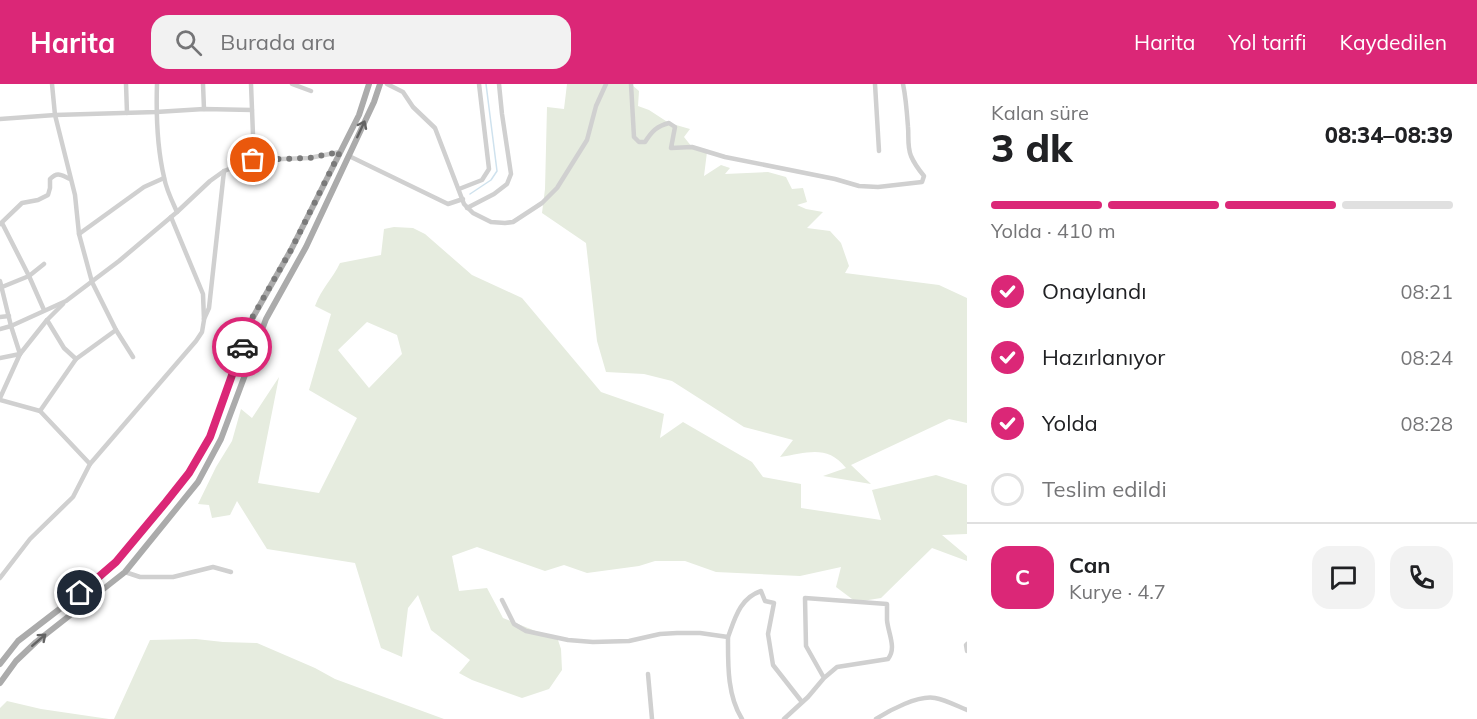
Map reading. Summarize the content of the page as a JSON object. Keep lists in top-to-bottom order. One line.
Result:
{"page":{"header":"Harita","search":"Burada ara","nav":["Harita","Yol tarifi","Kaydedilen"],"heading":["3 dk","Kalan süre","08:34–08:39"],"panel":["Can","Kurye · 4.7"],"bar":"Yolda · 410 m","list":[["Onaylandı","08:21"],["Hazırlanıyor","08:24"],["Yolda","08:28"],"Teslim edildi"],"round":"C"}}
